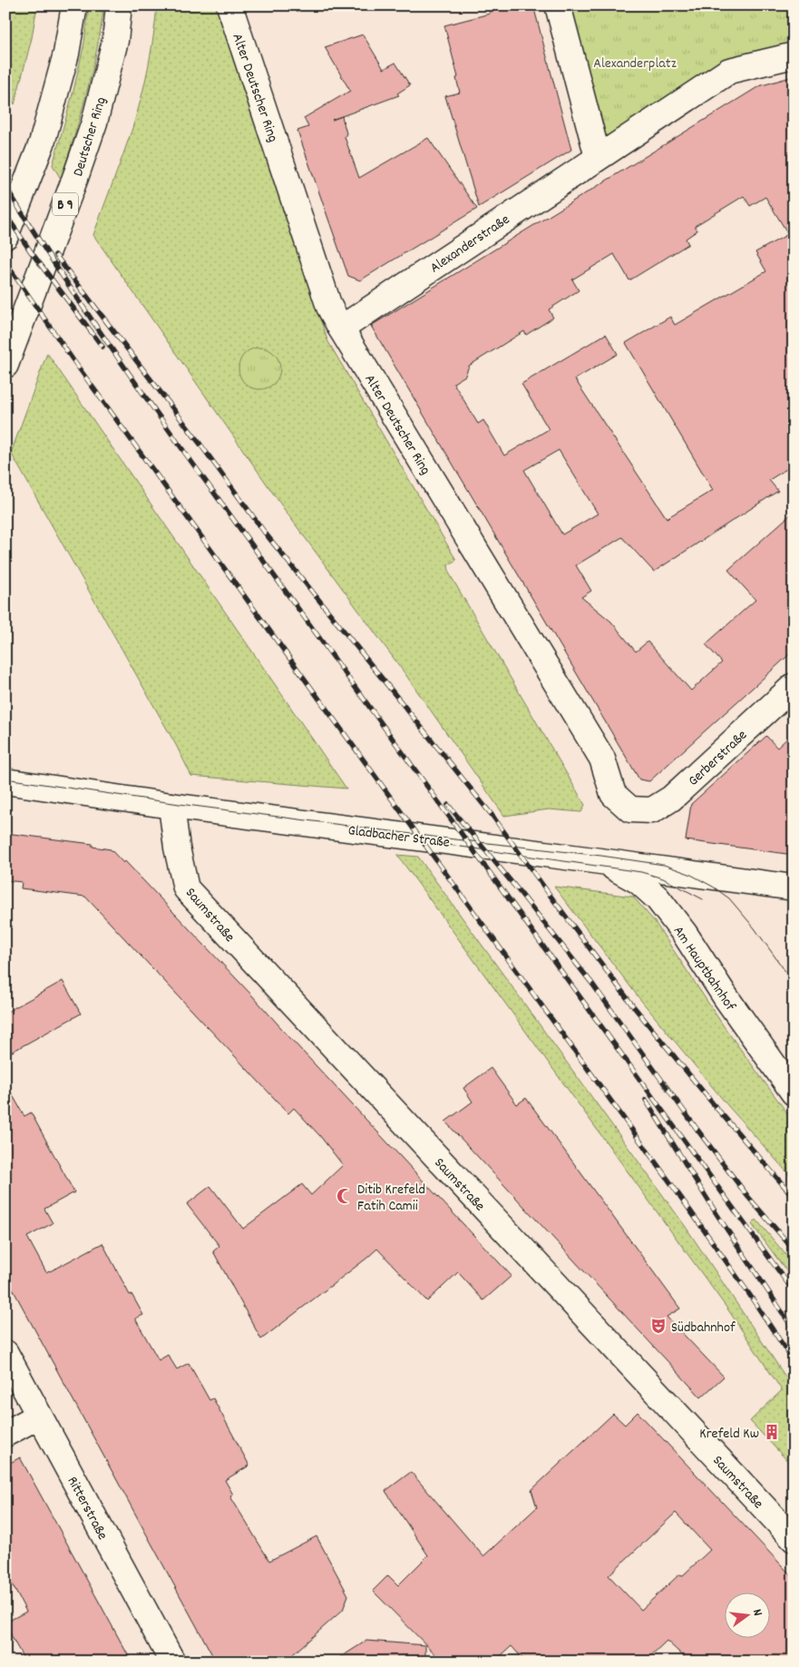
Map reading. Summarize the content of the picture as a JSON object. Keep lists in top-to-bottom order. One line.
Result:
{"streets":{"street":["Alter Deutscher Ring","Deutscher Ring","B 9","Alexanderstraße","Gerberstraße","Gladbacher Straße","Saumstraße","Am Hauptbahnhof","Ritterstraße"]},"crossings":[["Alter Deutscher Ring","Alexanderstraße"],["Alter Deutscher Ring","Gerberstraße"],["Gladbacher Straße","Saumstraße"],["Gladbacher Straße","Am Hauptbahnhof"]],"parks":["Alexanderplatz"],"places":{"mosque":["Ditib Krefeld Fatih Camii"],"theatre":["Südbahnhof"],"building":["Krefeld Kw"]},"north":"right"}
